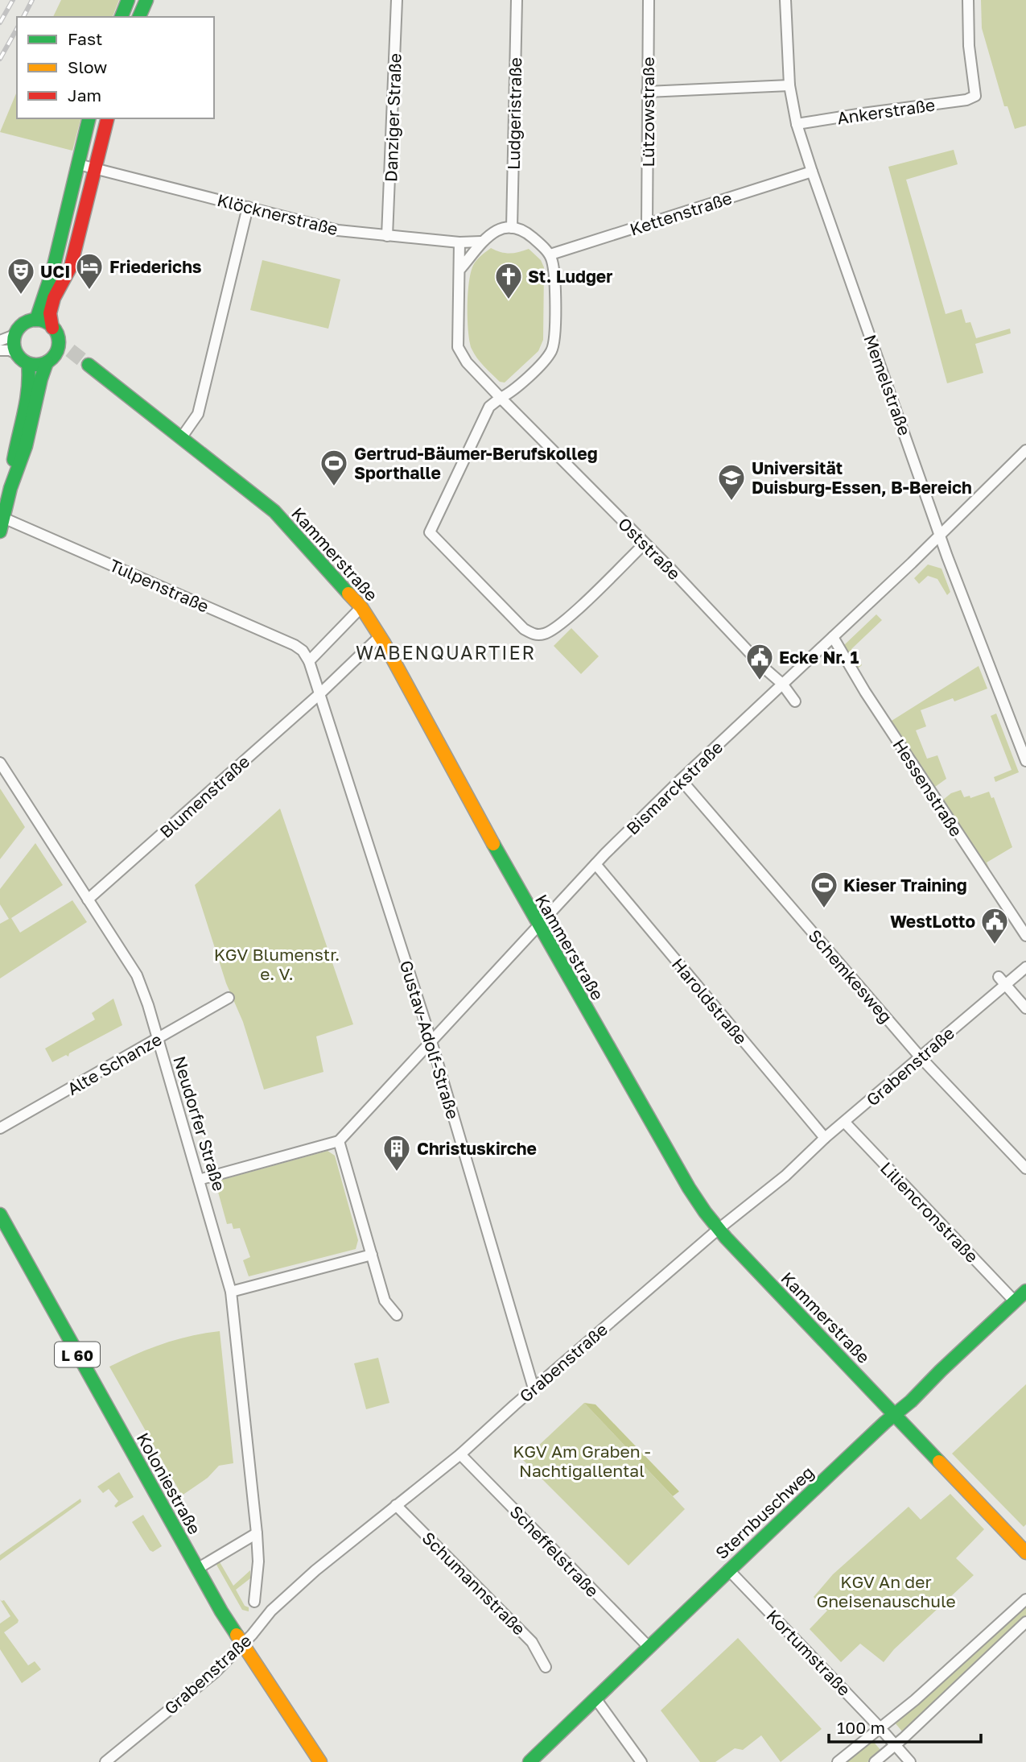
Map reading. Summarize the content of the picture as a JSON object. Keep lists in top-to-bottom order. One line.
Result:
{"streets":{"street":["Ankerstraße","Lützowstraße","Ludgeristraße","Danziger Straße","Kettenstraße","Klöcknerstraße","Memelstraße","Oststraße","Kammerstraße","Tulpenstraße","Bismarckstraße","Hessenstraße","Blumenstraße","Schemkesweg","Haroldstraße","Gustav-Adolf-Straße","Alte Schanze","Grabenstraße","Neudorfer Straße","Liliencronstraße","L 60","Koloniestraße","Sternbuschweg","Scheffelstraße","Schumannstraße","Kortumstraße"]},"crossings":[["Ankerstraße","Memelstraße"],["Lützowstraße","Kettenstraße"],["Ludgeristraße","Kettenstraße"],["Ludgeristraße","Klöcknerstraße"],["Ludgeristraße","Oststraße"],["Danziger Straße","Klöcknerstraße"],["Kettenstraße","Klöcknerstraße"],["Kettenstraße","Memelstraße"],["Kettenstraße","Oststraße"],["Klöcknerstraße","Oststraße"],["Memelstraße","Bismarckstraße"],["Oststraße","Bismarckstraße"],["Kammerstraße","Bismarckstraße"],["Kammerstraße","Blumenstraße"],["Kammerstraße","Grabenstraße"],["Kammerstraße","Sternbuschweg"],["Bismarckstraße","Hessenstraße"],["Bismarckstraße","Schemkesweg"],["Bismarckstraße","Haroldstraße"],["Bismarckstraße","Gustav-Adolf-Straße"],["Blumenstraße","Gustav-Adolf-Straße"],["Blumenstraße","Neudorfer Straße"],["Schemkesweg","Grabenstraße"],["Haroldstraße","Grabenstraße"],["Gustav-Adolf-Straße","Grabenstraße"],["Alte Schanze","Neudorfer Straße"],["Grabenstraße","Liliencronstraße"],["Grabenstraße","Koloniestraße"],["Grabenstraße","Scheffelstraße"],["Grabenstraße","Schumannstraße"],["Liliencronstraße","Sternbuschweg"],["Sternbuschweg","Scheffelstraße"],["Sternbuschweg","Kortumstraße"]],"districts":["WABENQUARTIER"],"parks":["KGV Blumenstr. e. V.","KGV Am Graben - Nachtigallental","KGV An der Gneisenauschule"],"places":{"hotel":["Friederichs"],"theatre":["UCI"],"church":["St. Ludger"],"sports":["Gertrud-Bäumer-Berufskolleg Sporthalle","Kieser Training"],"school or university":["Universität Duisburg-Essen, B-Bereich"],"public building":["Ecke Nr. 1","WestLotto"],"building":["Christuskirche"]},"legend":["Fast","Slow","Jam"],"scale_bar":"100 m"}
